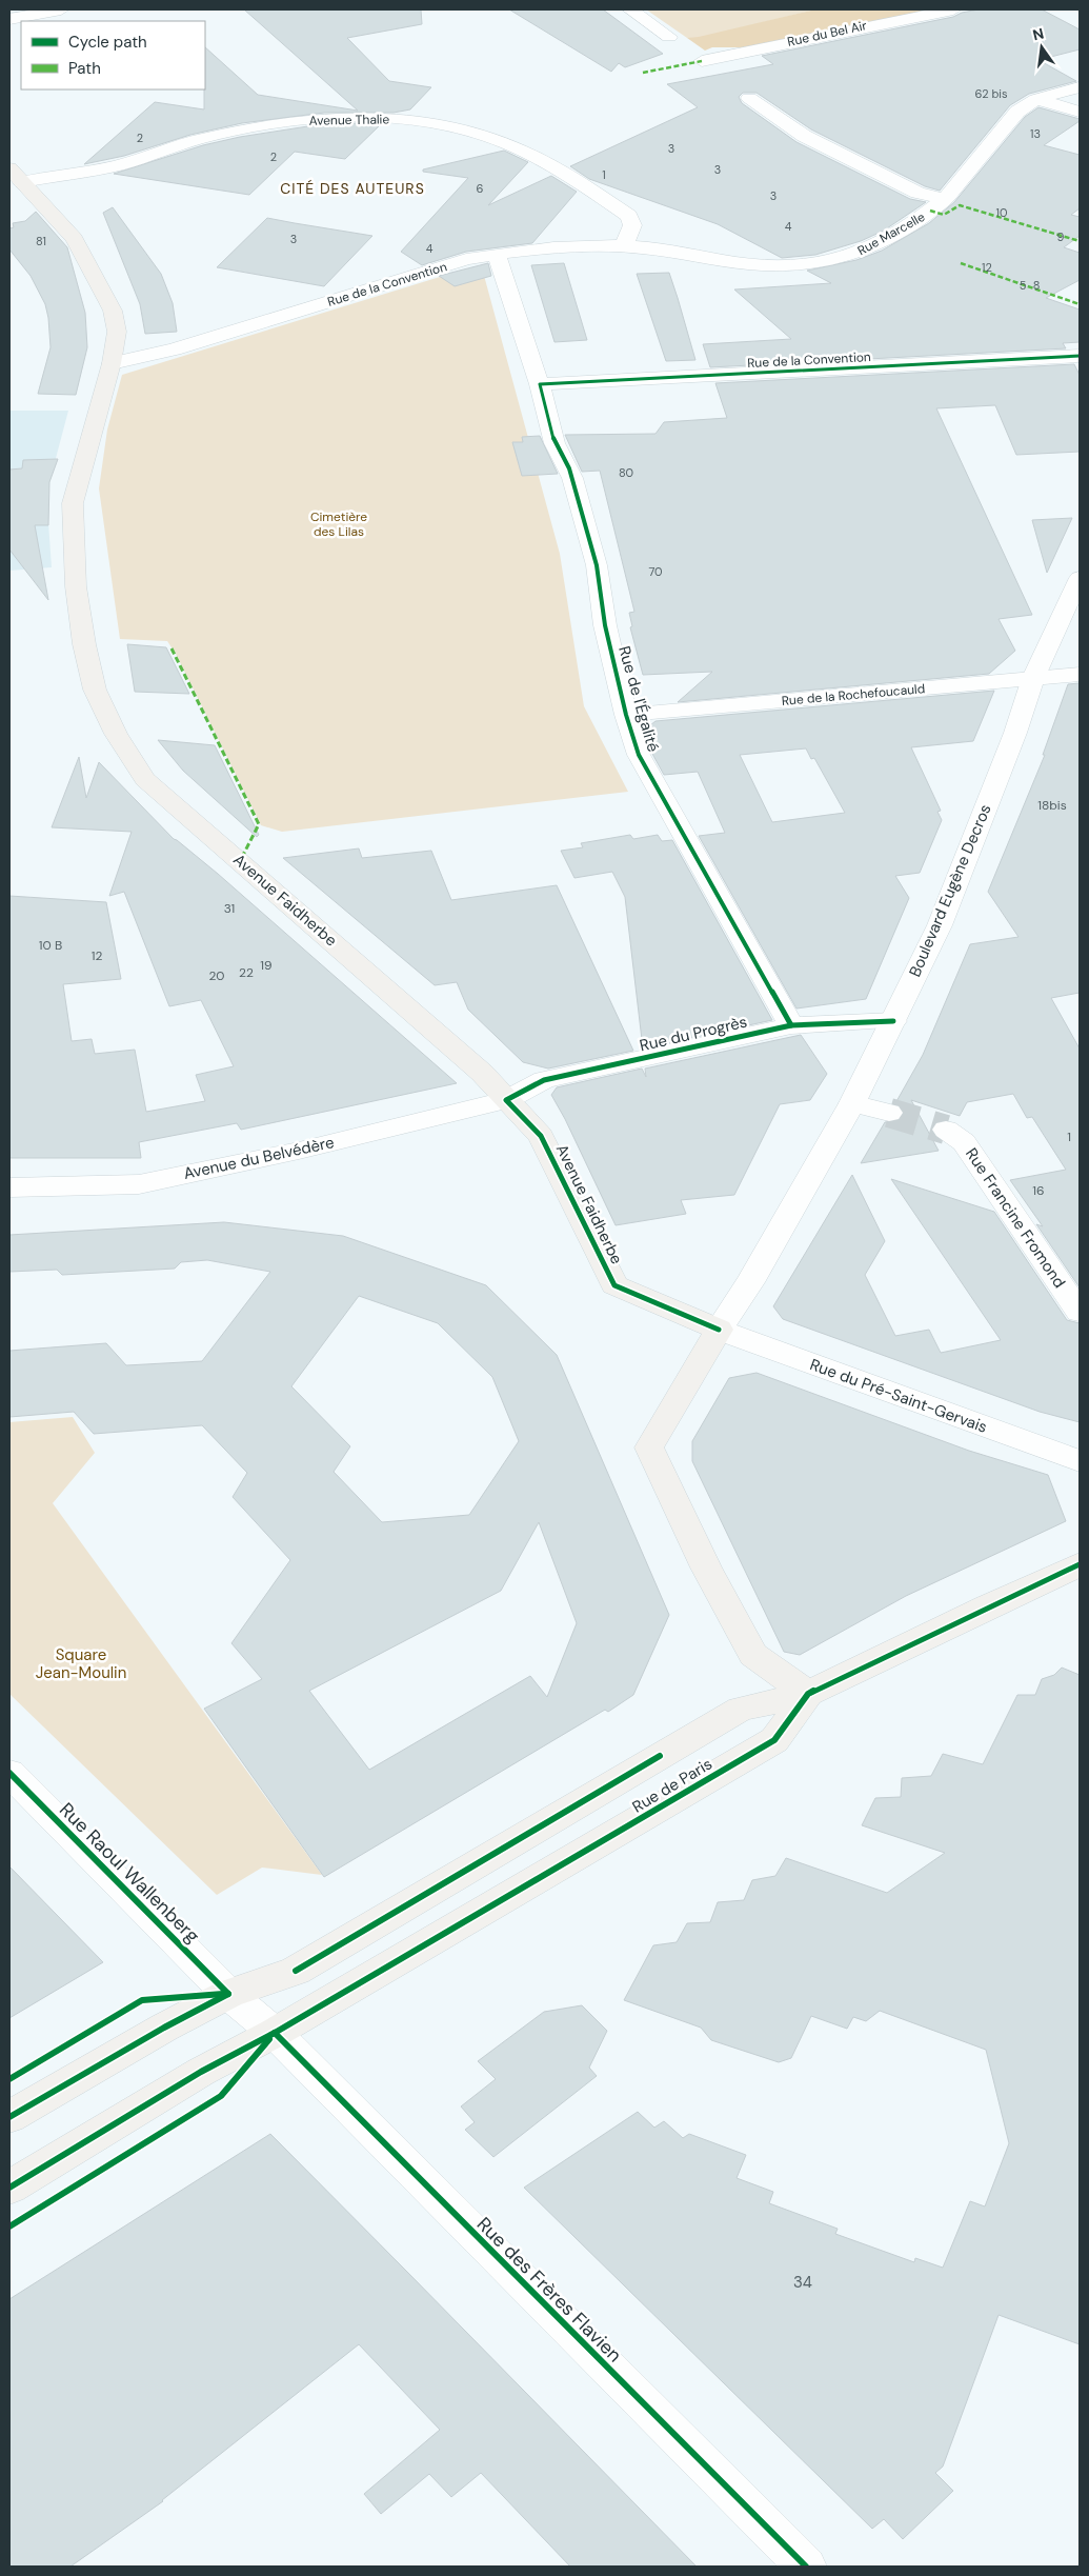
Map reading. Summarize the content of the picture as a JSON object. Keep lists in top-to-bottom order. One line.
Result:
{"streets":{"main road":["Avenue Faidherbe","Rue de Paris"],"street":["Rue du Bel Air","Avenue Thalie","Rue Marcelle","Rue de la Convention","Rue de la Rochefoucauld","Rue de l'Égalité","Boulevard Eugène Decros","Rue du Progrès","Avenue du Belvédère","Rue Francine Fromond","Rue du Pré-Saint-Gervais","Rue Raoul Wallenberg","Rue des Frères Flavien"]},"crossings":[["Avenue Thalie","Rue Marcelle"],["Avenue Thalie","Avenue Faidherbe"],["Rue Marcelle","Rue de la Convention"],["Rue de la Convention","Rue de l'Égalité"],["Rue de la Convention","Avenue Faidherbe"],["Rue de la Rochefoucauld","Rue de l'Égalité"],["Rue de la Rochefoucauld","Boulevard Eugène Decros"],["Rue de l'Égalité","Rue du Progrès"],["Boulevard Eugène Decros","Avenue Faidherbe"],["Boulevard Eugène Decros","Rue du Progrès"],["Boulevard Eugène Decros","Rue du Pré-Saint-Gervais"],["Avenue Faidherbe","Rue du Progrès"],["Avenue Faidherbe","Avenue du Belvédère"],["Avenue Faidherbe","Rue du Pré-Saint-Gervais"],["Rue du Progrès","Avenue du Belvédère"],["Rue de Paris","Rue Raoul Wallenberg"],["Rue de Paris","Rue des Frères Flavien"],["Rue Raoul Wallenberg","Rue des Frères Flavien"]],"districts":["CITÉ DES AUTEURS"],"parks":["Cimetière des Lilas","Square Jean-Moulin"],"house_numbers":["62 bis","13","2","3","2","3","1","6","3","10","4","9","3","81","4","12","5","8","80","70","18bis","31","10 B","12","19","22","20","1","16","34"],"legend":["Cycle path","Path"],"north":"top"}
